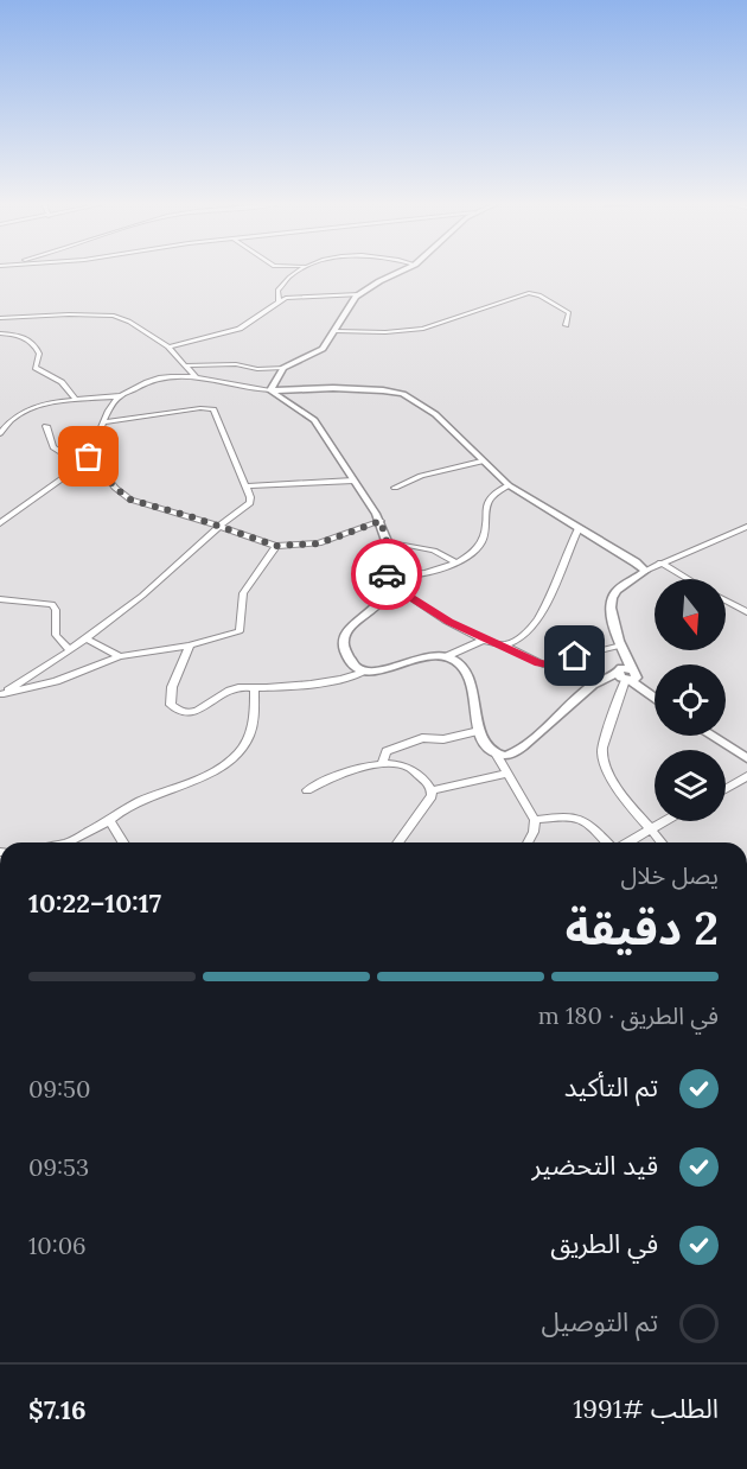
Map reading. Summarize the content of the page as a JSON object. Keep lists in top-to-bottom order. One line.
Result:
{"north":"bottom","page":{"heading":["2 دقيقة","يصل خلال","10:17–10:22"],"panel":["الطلب #1991","$7.16"],"bar":"في الطريق · 180 m","list":[["تم التأكيد","09:50"],["قيد التحضير","09:53"],["في الطريق","10:06"],"تم التوصيل"]}}
